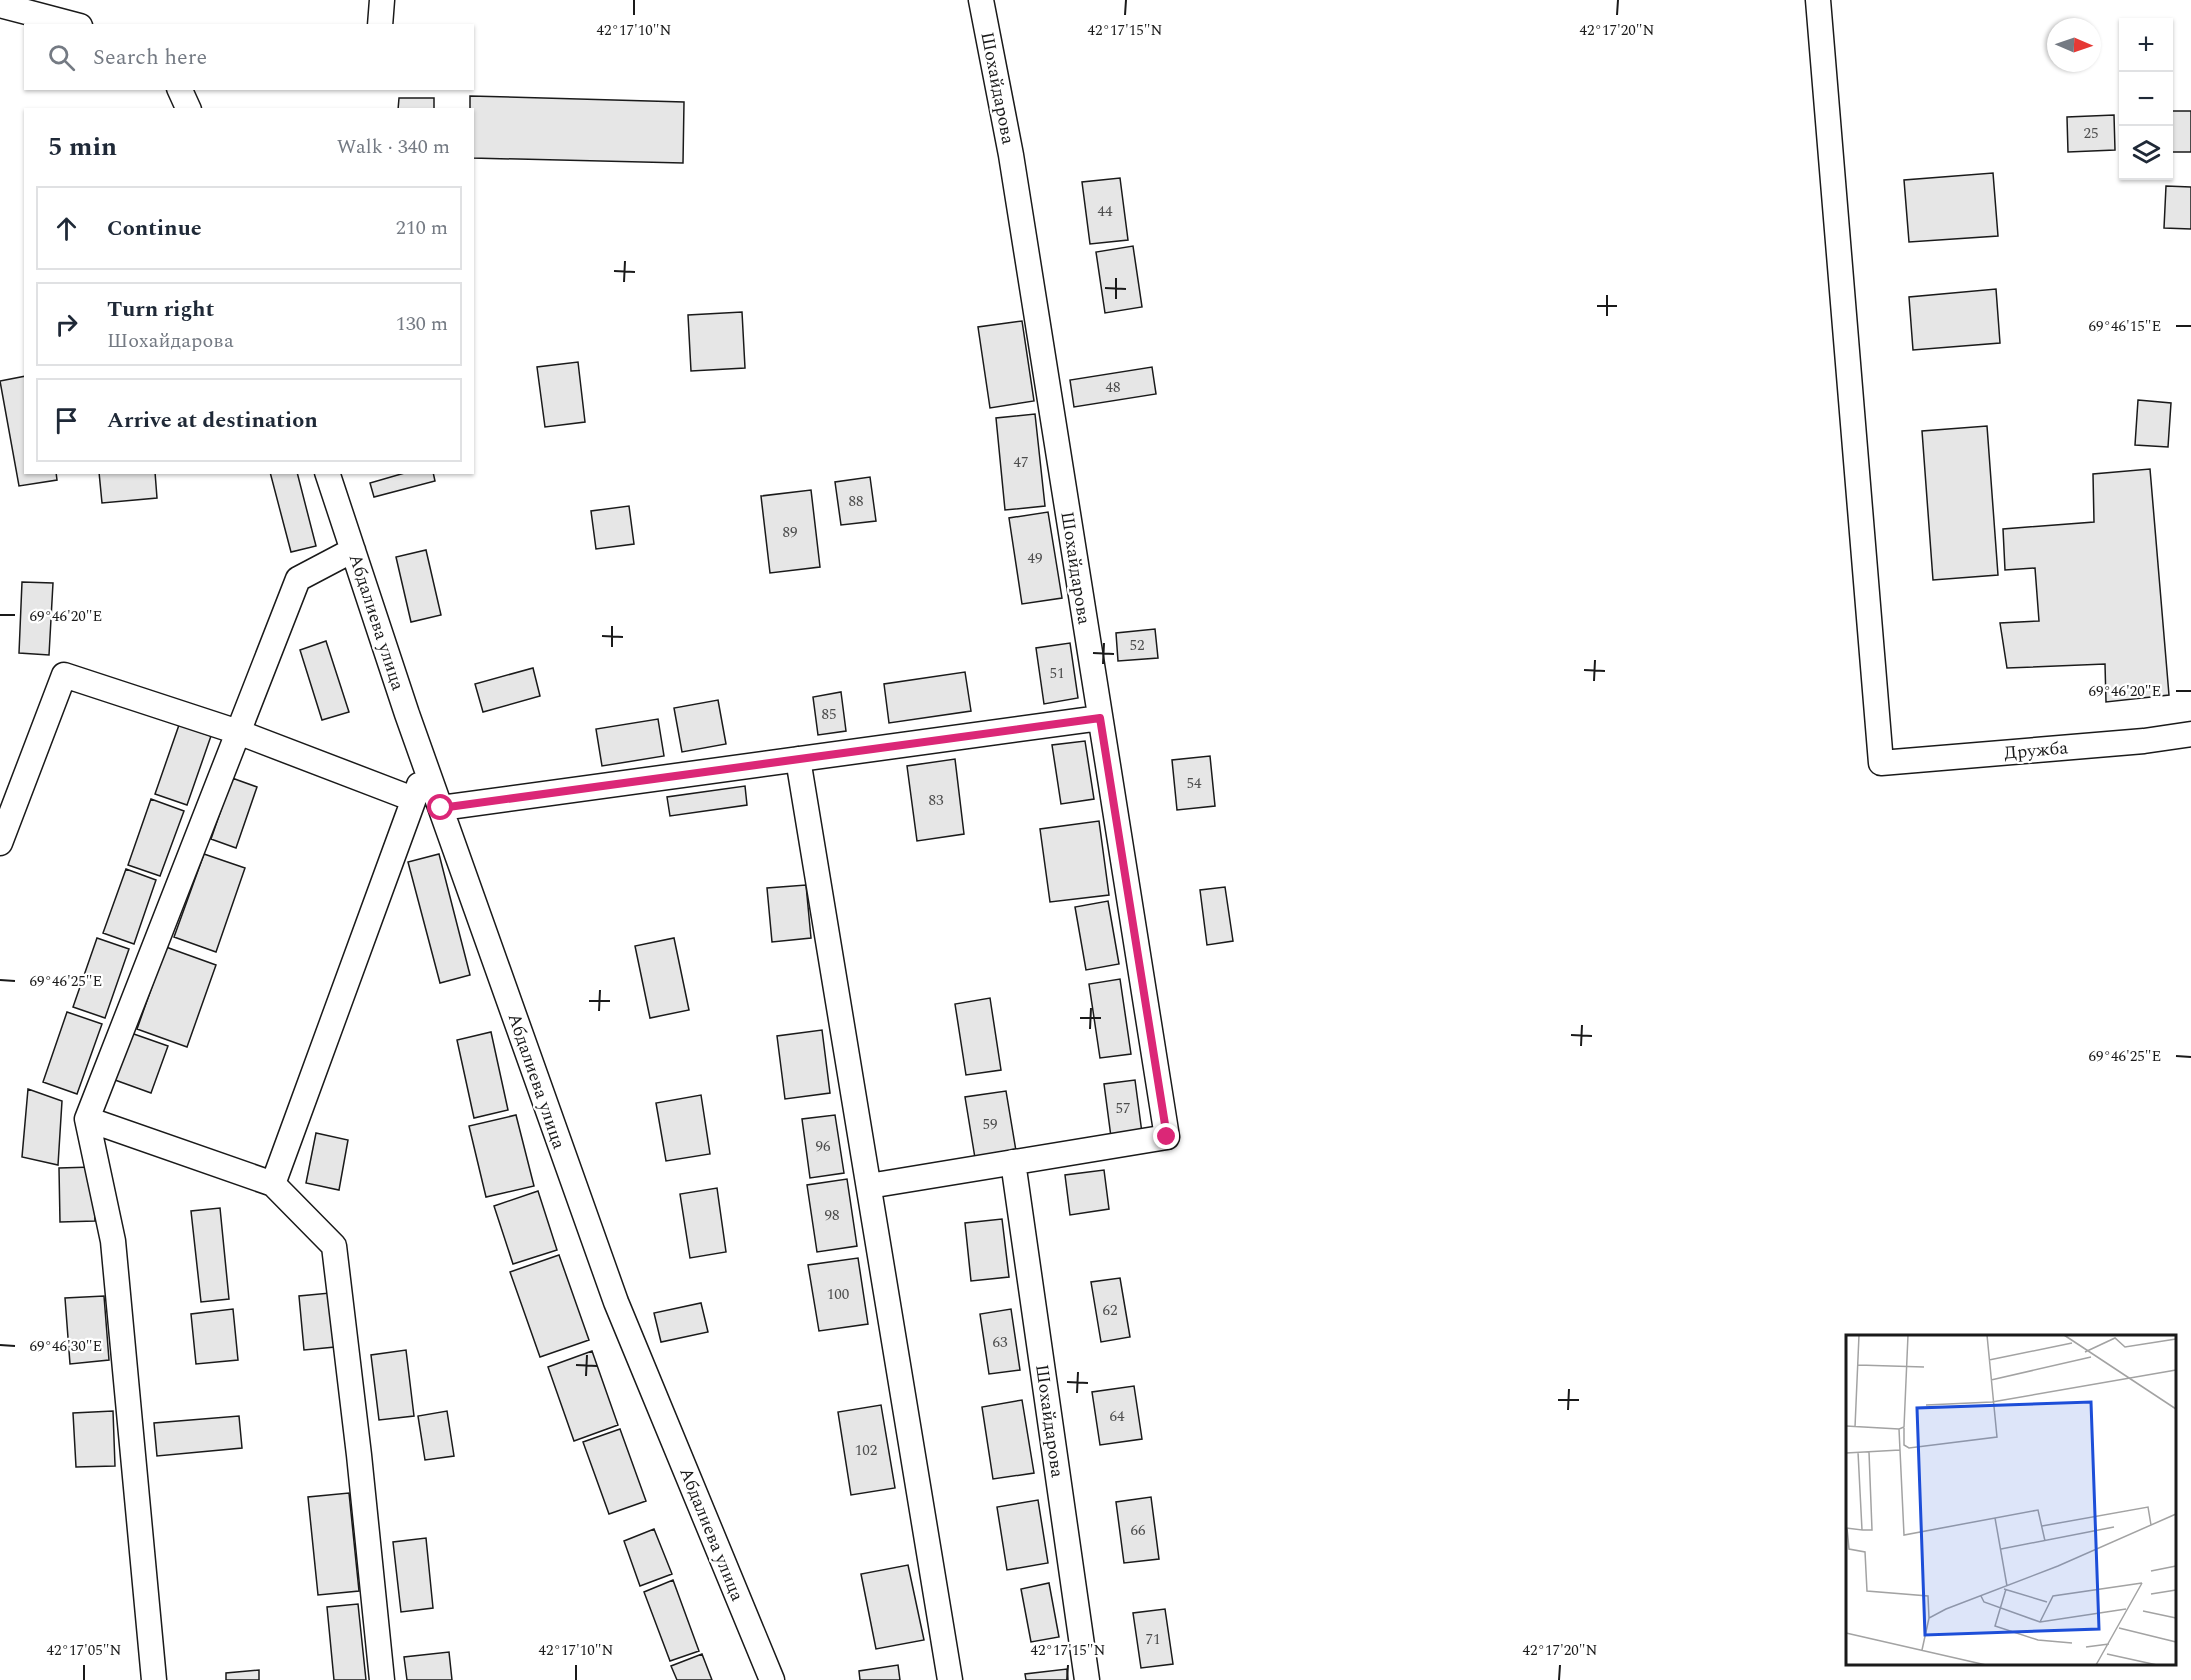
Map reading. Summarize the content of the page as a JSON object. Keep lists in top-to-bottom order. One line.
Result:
{"streets":{"street":["Шохайдарова","Абдалиева улица","Дружба"]},"house_numbers":["25","44","48","47","88","89","49","52","51","85","54","83","57","59","96","98","100","62","63","64","102","66","71"],"north":"right","page":{"map_buttons":["+","−"],"search":"Search here","heading":["5 min","Walk · 340 m"],"list":[["Continue","210 m"],["Turn right","Шохайдарова","130 m"],"Arrive at destination"]},"coordinates":["42°17'10\"N","42°17'15\"N","42°17'20\"N","69°46'15\"E","69°46'20\"E","69°46'25\"E","69°46'30\"E","42°17'05\"N"]}
